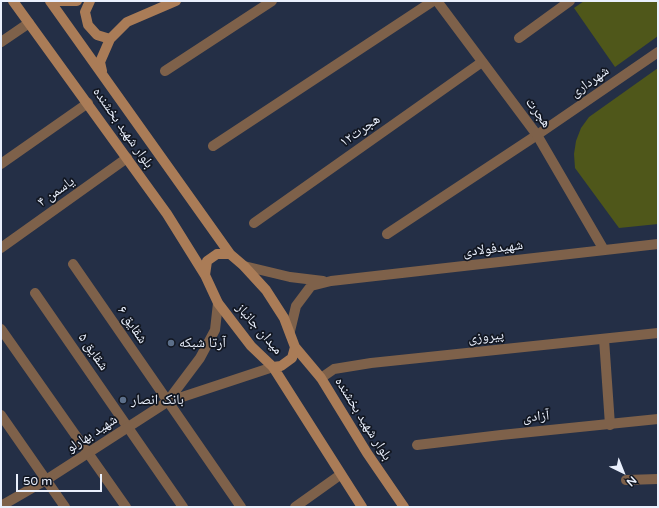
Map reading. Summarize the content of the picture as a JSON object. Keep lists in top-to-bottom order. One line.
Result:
{"streets":{"main road":["بلوار شهید بخشنده","میدان جانباز"],"street":["شهرداری","هجرت","هجرت۱۲","یاسمن ۴","شهیدفولادی","شقایق ۶","پیروزی","شقایق ۵","آزادی","شهید بهارلو"]},"crossings":[["شهرداری","هجرت"],["هجرت","هجرت۱۲"],["هجرت","شهیدفولادی"],["بلوار شهید بخشنده","یاسمن ۴"],["بلوار شهید بخشنده","میدان جانباز"],["بلوار شهید بخشنده","پیروزی"],["شقایق ۶","شهید بهارلو"],["شقایق ۵","شهید بهارلو"]],"places":["آرتا شبکه","بانک انصار"],"scale_bar":"50 m","north":"bottom right"}
